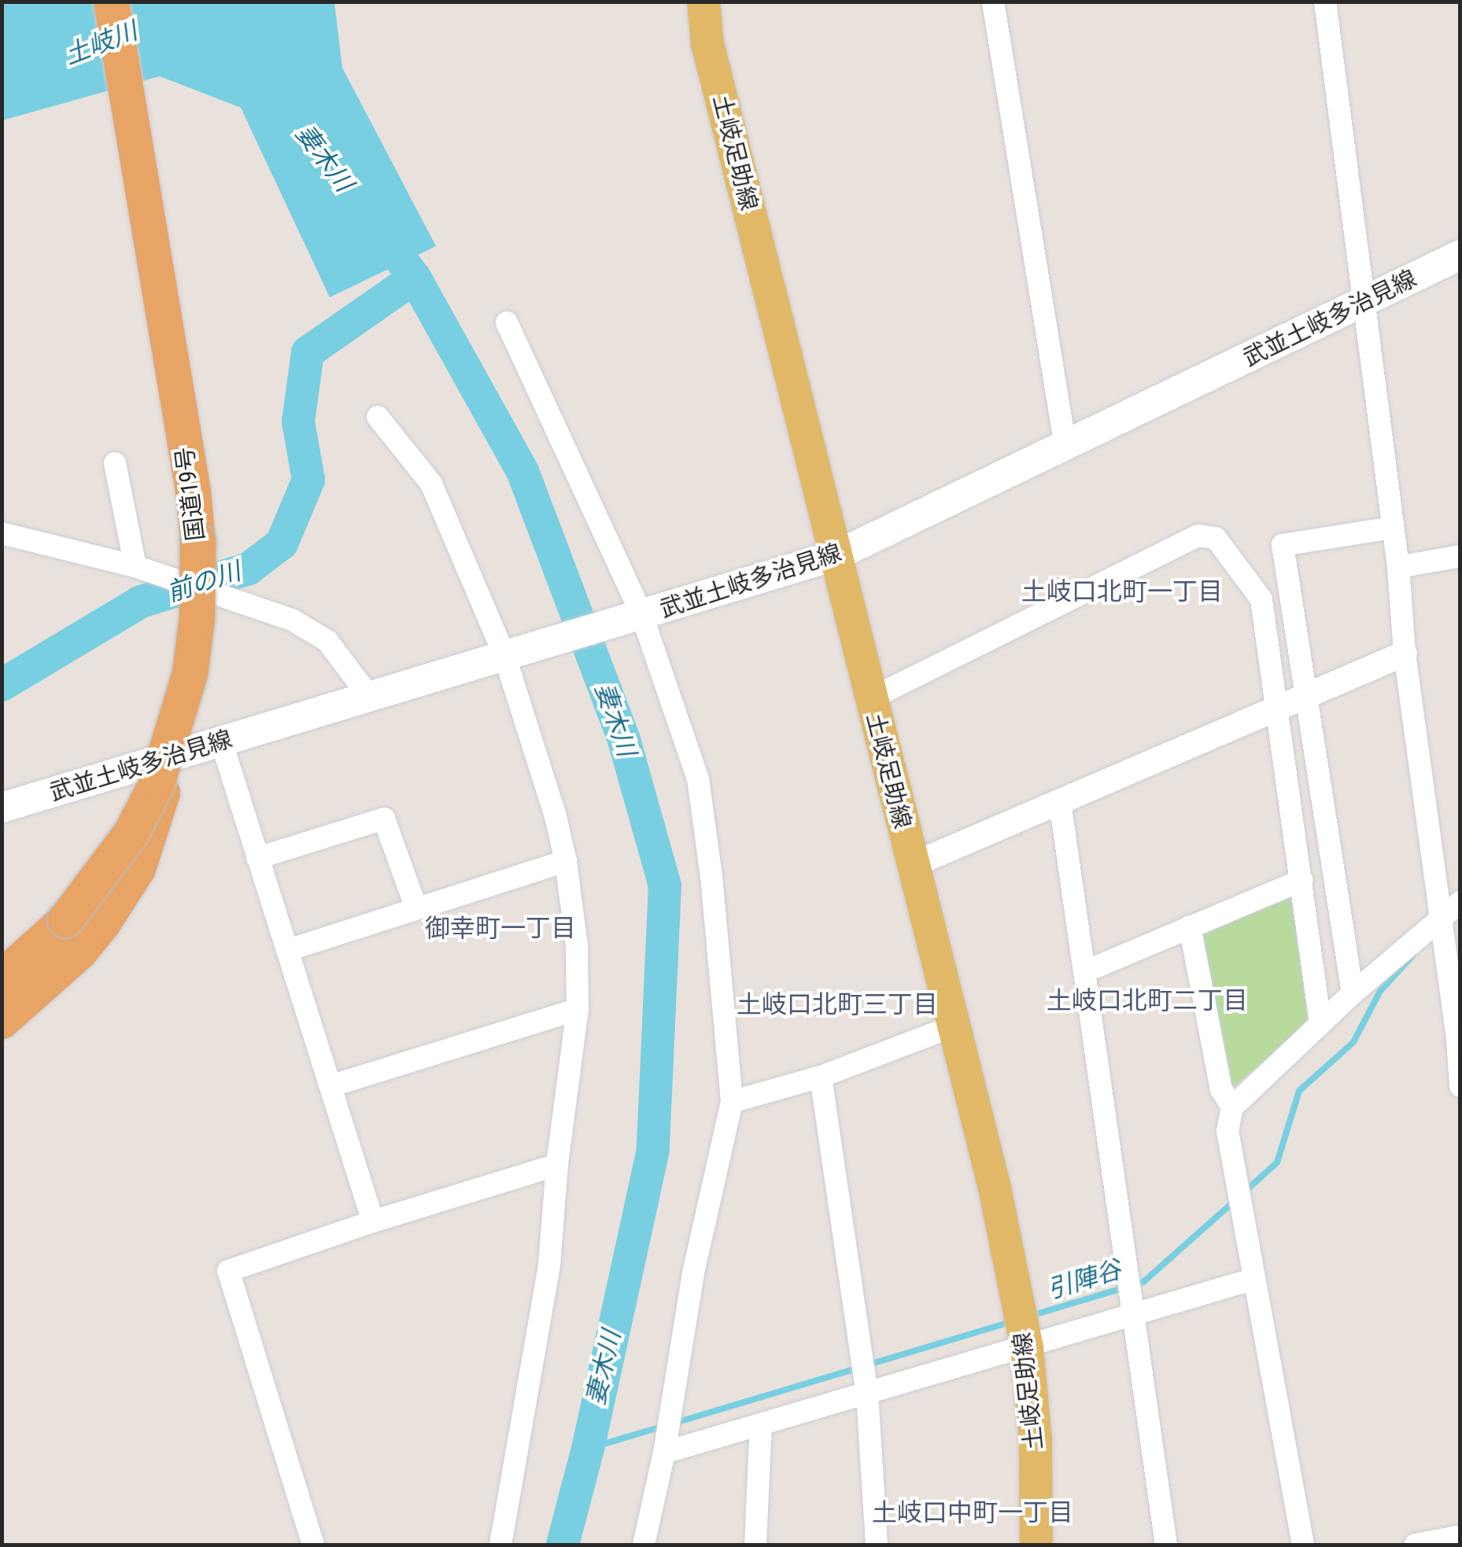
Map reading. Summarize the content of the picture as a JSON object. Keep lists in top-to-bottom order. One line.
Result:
{"streets":{"highway":["国道19号"],"main road":["土岐足助線","武並土岐多治見線"]},"crossings":[["土岐足助線","武並土岐多治見線"]],"districts":["土岐口北町一丁目","御幸町一丁目","土岐口北町二丁目","土岐口北町三丁目","土岐口中町一丁目"],"water":["土岐川","妻木川","前の川","引陣谷"]}
